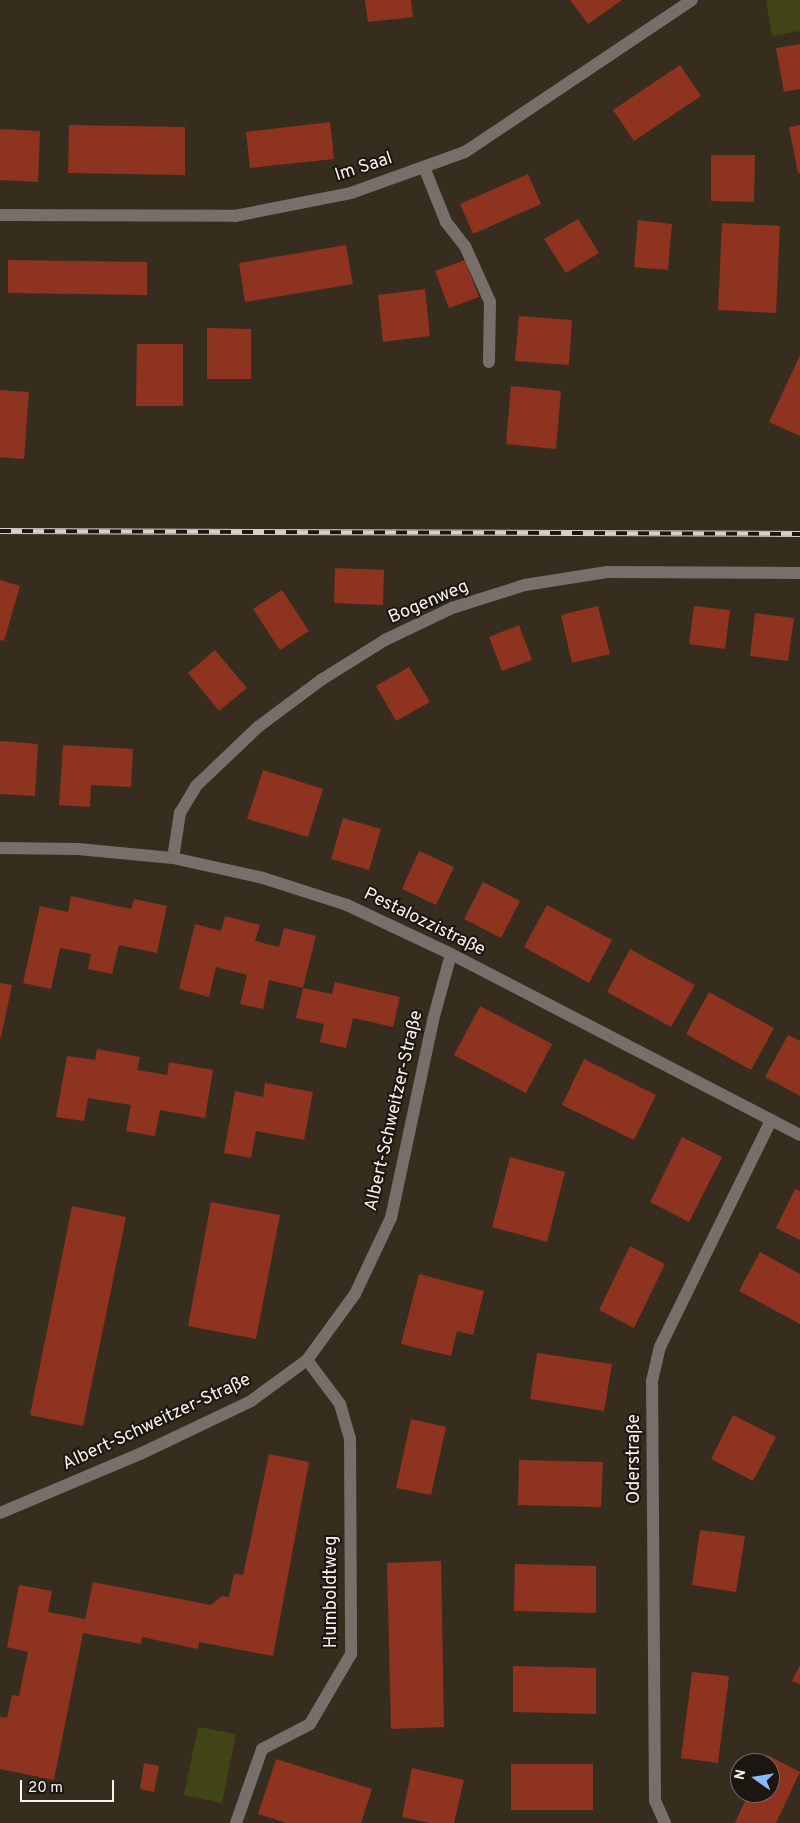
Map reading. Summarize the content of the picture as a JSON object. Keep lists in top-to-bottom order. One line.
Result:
{"streets":{"street":["Im Saal","Bogenweg","Pestalozzistraße","Albert-Schweitzer-Straße","Oderstraße","Humboldtweg"]},"crossings":[["Bogenweg","Pestalozzistraße"],["Pestalozzistraße","Albert-Schweitzer-Straße"],["Pestalozzistraße","Oderstraße"],["Albert-Schweitzer-Straße","Humboldtweg"]],"scale_bar":"20 m","north":"left"}
